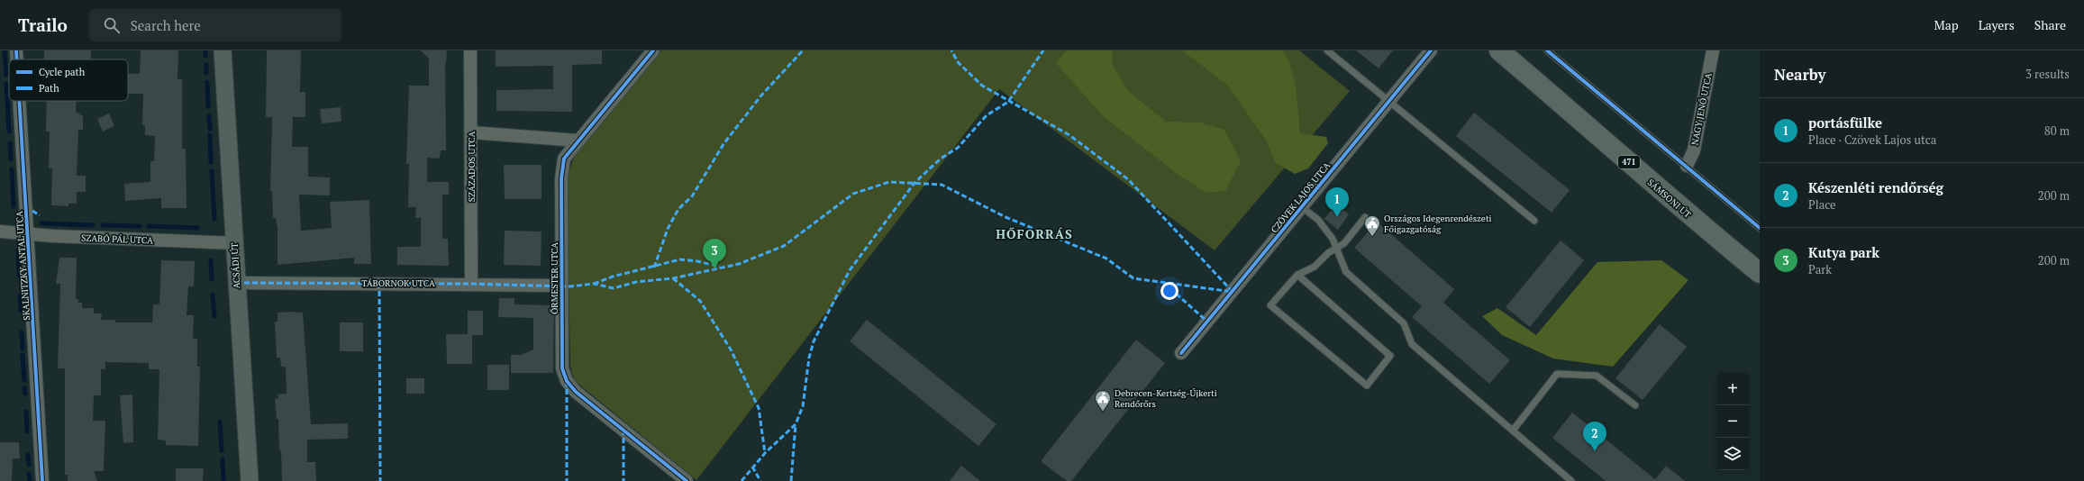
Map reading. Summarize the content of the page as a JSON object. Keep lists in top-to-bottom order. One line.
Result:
{"streets":{"main road":["471","SÁMSONI ÚT","ACSÁDI ÚT"],"street":["NAGY JENŐ UTCA","SZÁZADOS UTCA","CZÖVEK LAJOS UTCA","SZABÓ PÁL UTCA","SKALNITZKY ANTAL UTCA","ŐRMESTER UTCA","TÁBORNOK UTCA"]},"crossings":[["SZÁZADOS UTCA","TÁBORNOK UTCA"],["SZABÓ PÁL UTCA","SKALNITZKY ANTAL UTCA"],["SZABÓ PÁL UTCA","ACSÁDI ÚT"],["ACSÁDI ÚT","TÁBORNOK UTCA"],["ŐRMESTER UTCA","TÁBORNOK UTCA"]],"districts":["HŐFORRÁS"],"places":{"public building":["Országos Idegenrendészeti Főigazgatóság","Debrecen-Kertség-Újkerti Rendőrőrs"]},"legend":["Cycle path","Path"],"page":{"header":"Trailo","search":"Search here","nav":["Map","Layers","Share"],"heading":["Nearby","3 results"],"list":[{"mark":"1","name":"portásfülke","note":"Place · Czövek Lajos utca","value":"80 m"},{"mark":"2","name":"Készenléti rendőrség","note":"Place","value":"200 m"},{"mark":"3","name":"Kutya park","note":"Park","value":"200 m"}],"pins":["1","3","2"],"map_buttons":["+","−"]}}
